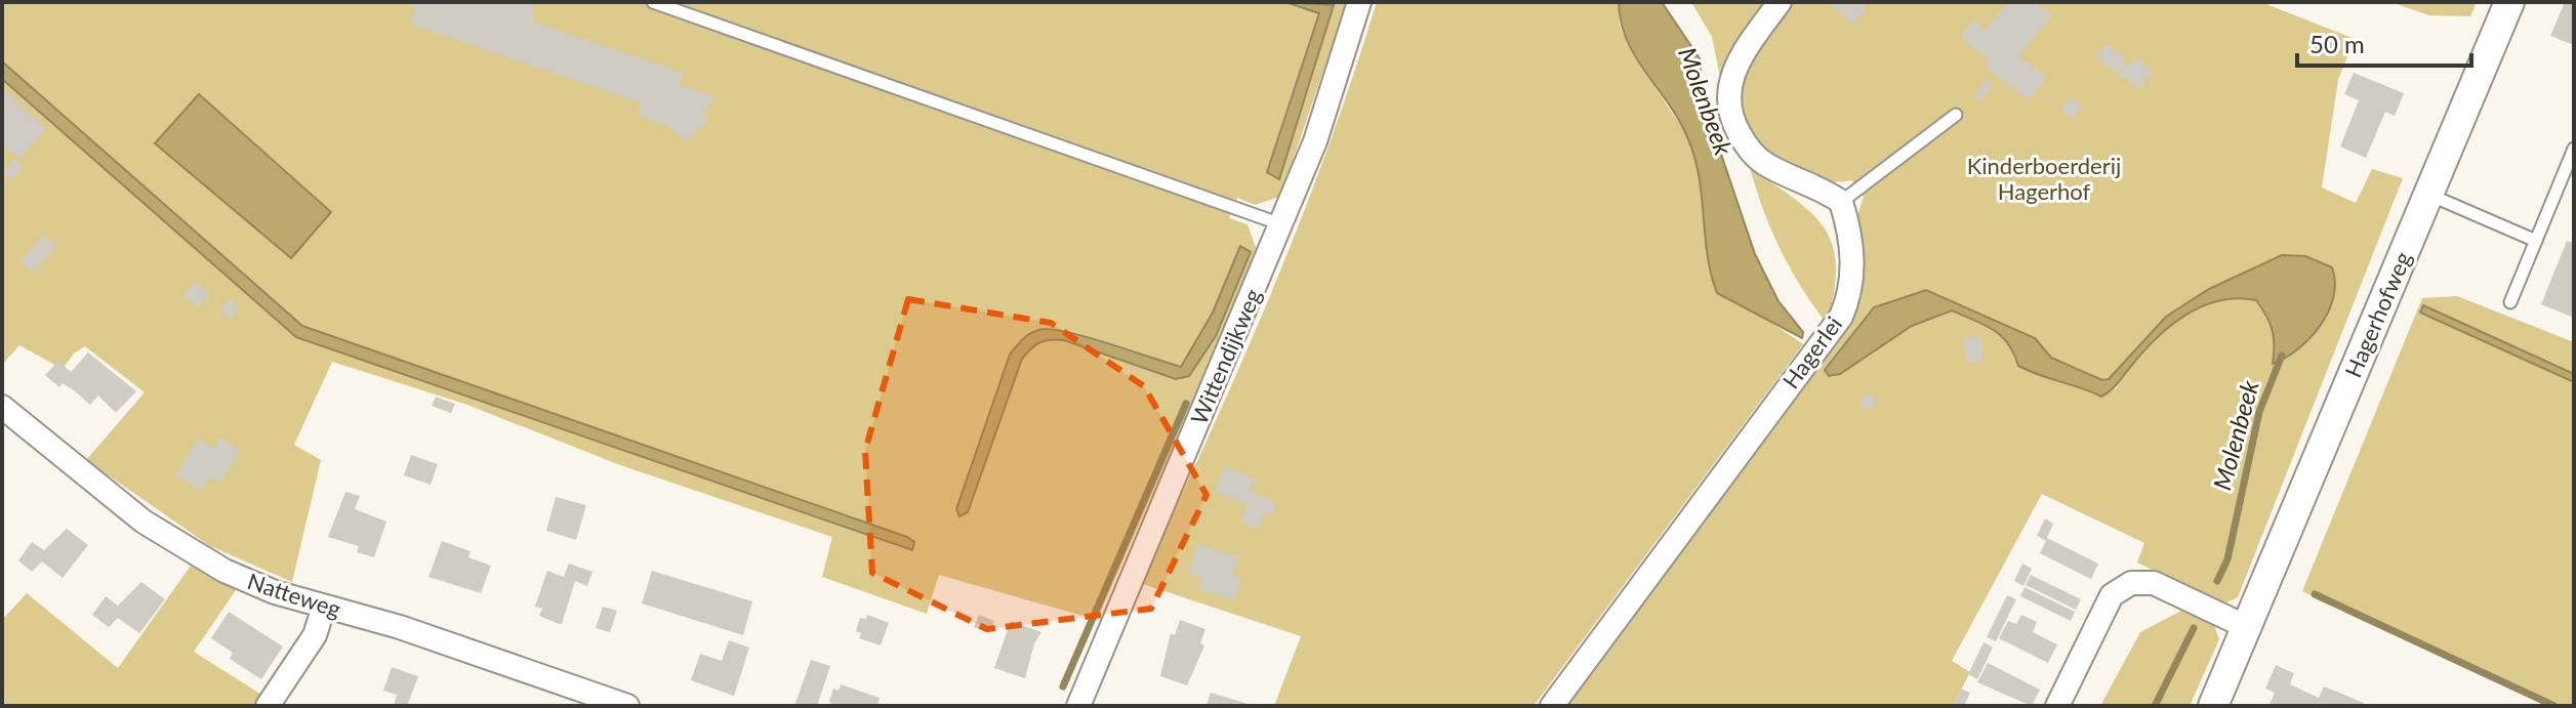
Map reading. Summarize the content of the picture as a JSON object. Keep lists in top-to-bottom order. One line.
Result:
{"streets":{"street":["Hagerhofweg","Hagerlei","Wittendijkweg","Natteweg"]},"water":["Molenbeek"],"parks":["Kinderboerderij Hagerhof"],"scale_bar":"50 m"}
